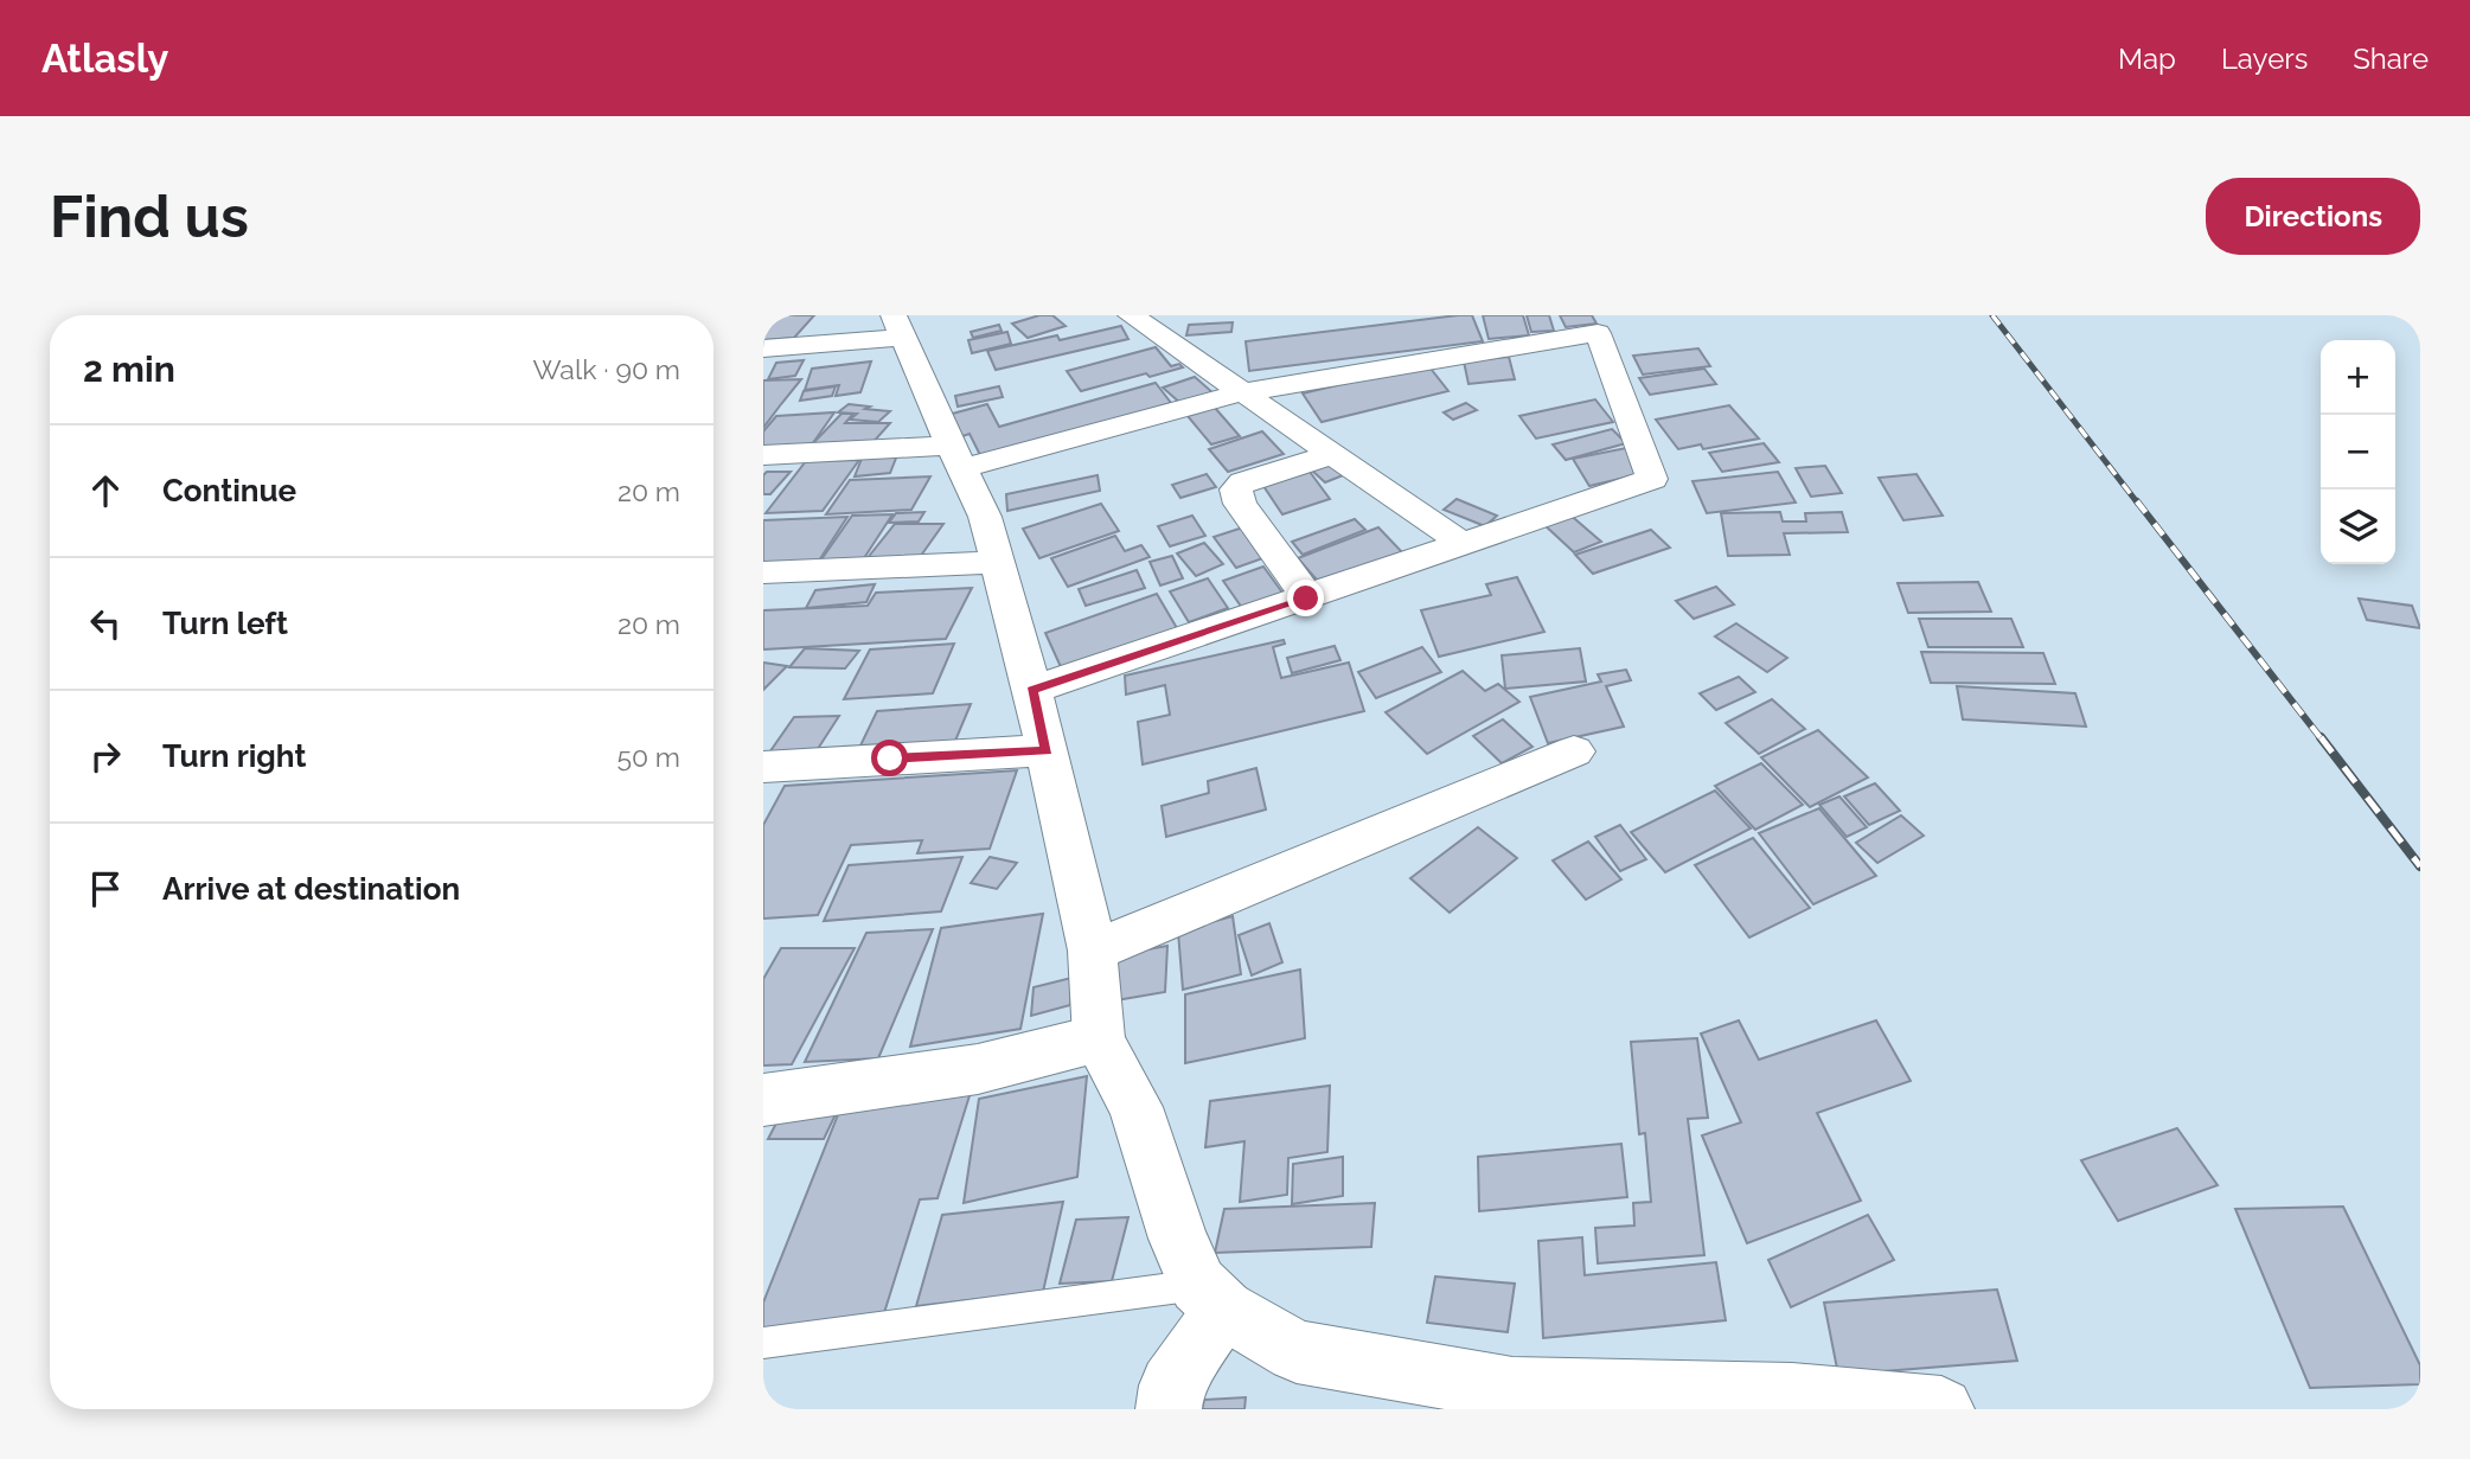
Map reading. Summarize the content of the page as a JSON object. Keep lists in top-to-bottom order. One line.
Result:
{"page":{"header":"Atlasly","nav":["Map","Layers","Share"],"buttons":"Directions","title":"Find us","heading":["2 min","Walk · 90 m"],"map_buttons":["+","−"],"list":[["Continue","20 m"],["Turn left","20 m"],["Turn right","50 m"],"Arrive at destination"]}}
